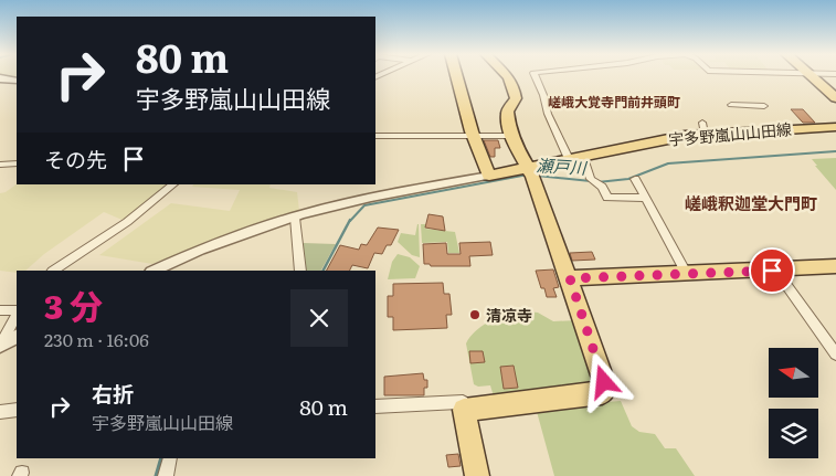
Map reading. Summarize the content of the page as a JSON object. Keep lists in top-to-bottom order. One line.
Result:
{"streets":{"main road":["宇多野嵐山山田線"]},"districts":["嵯峨大覚寺門前井頭町","嵯峨釈迦堂大門町"],"water":["瀬戸川"],"places":["清凉寺"],"north":"left","page":{"turn":["80 m","宇多野嵐山山田線"],"then":"その先","heading":["3 分","230 m · 16:06"],"list":[{"name":"右折","note":"宇多野嵐山山田線","value":"80 m"}]}}
